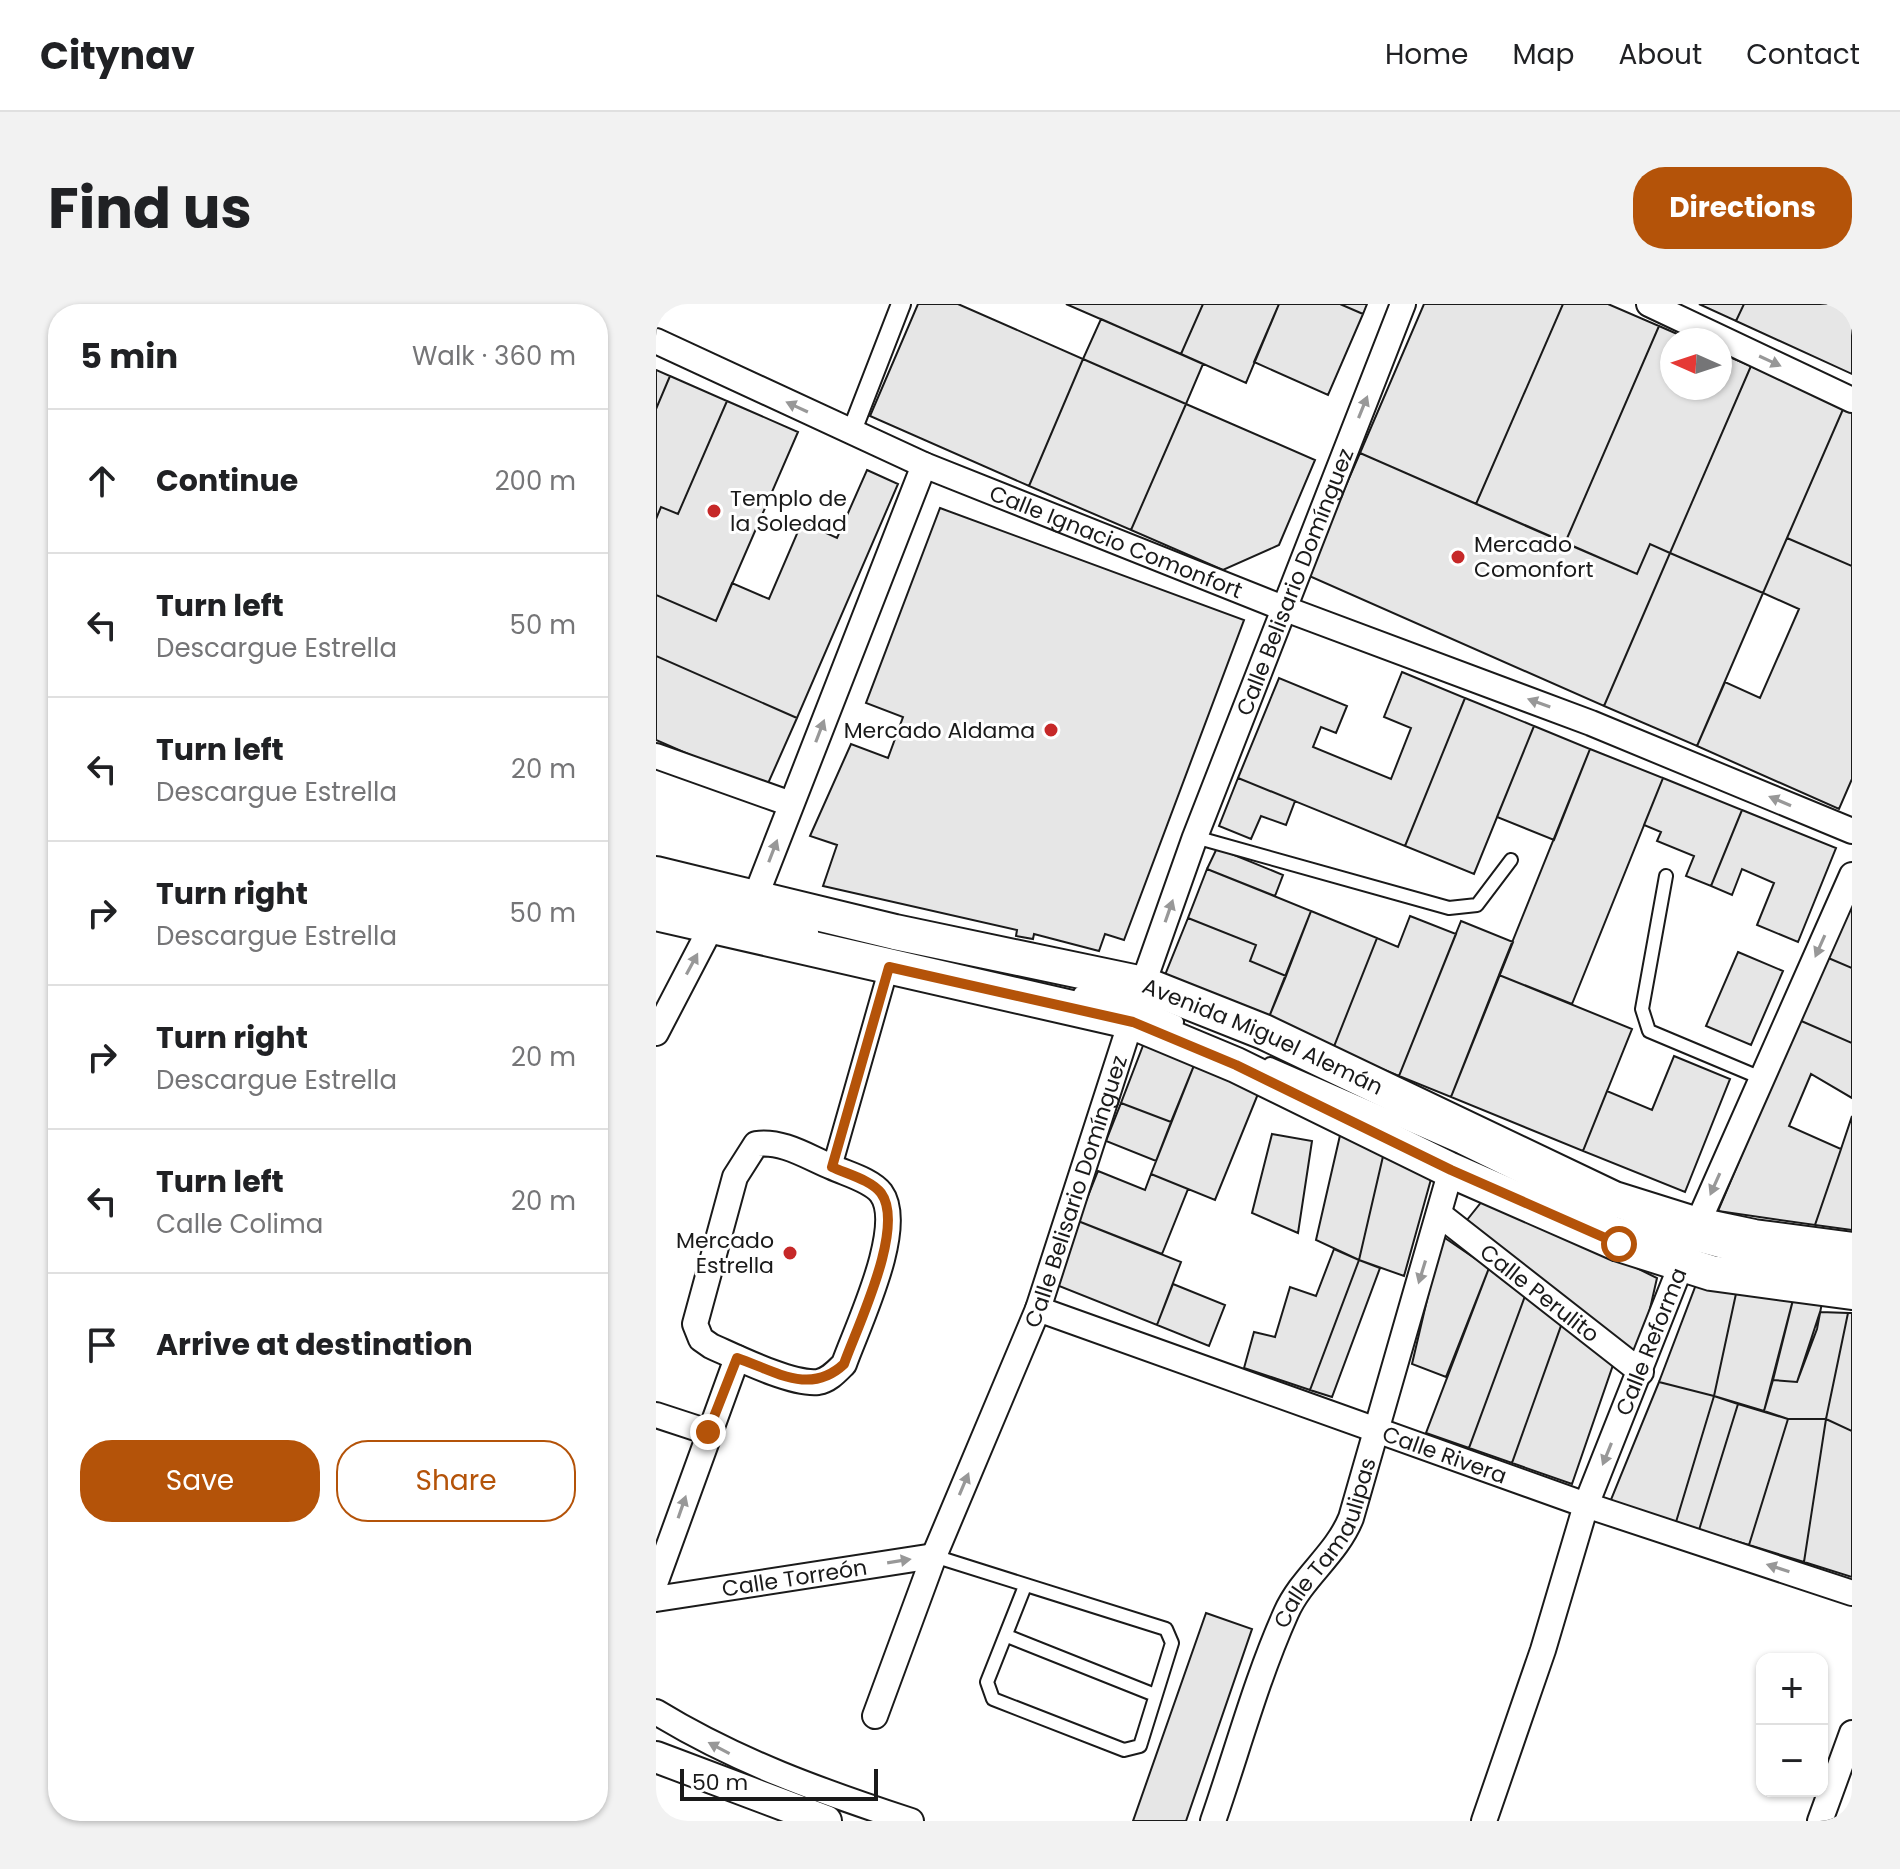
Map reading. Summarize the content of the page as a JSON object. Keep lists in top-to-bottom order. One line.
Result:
{"streets":{"main road":["Avenida Miguel Alemán"],"street":["Calle Ignacio Comonfort","Calle Belisario Domínguez","Calle Perulito","Calle Reforma","Calle Rivera","Calle Tamaulipas","Calle Torreón"]},"crossings":[["Calle Ignacio Comonfort","Calle Belisario Domínguez"],["Calle Belisario Domínguez","Avenida Miguel Alemán"],["Calle Belisario Domínguez","Calle Rivera"],["Calle Belisario Domínguez","Calle Torreón"],["Avenida Miguel Alemán","Calle Reforma"],["Avenida Miguel Alemán","Calle Tamaulipas"],["Calle Perulito","Calle Reforma"],["Calle Perulito","Calle Tamaulipas"],["Calle Reforma","Calle Rivera"],["Calle Rivera","Calle Tamaulipas"]],"one_way":["Calle Ignacio Comonfort","Calle Belisario Domínguez","Calle Reforma"],"places":["Templo de la Soledad","Mercado Comonfort","Mercado Aldama","Mercado Estrella"],"scale_bar":"50 m","north":"left","page":{"header":"Citynav","nav":["Home","Map","About","Contact"],"title":"Find us","buttons":["Directions",["Save","Share"]],"heading":["5 min","Walk · 360 m"],"list":[["Continue","200 m"],["Turn left","Descargue Estrella","50 m"],["Turn left","Descargue Estrella","20 m"],["Turn right","Descargue Estrella","50 m"],["Turn right","Descargue Estrella","20 m"],["Turn left","Calle Colima","20 m"],"Arrive at destination"],"map_buttons":["+","−"],"scale":"50 m"}}
